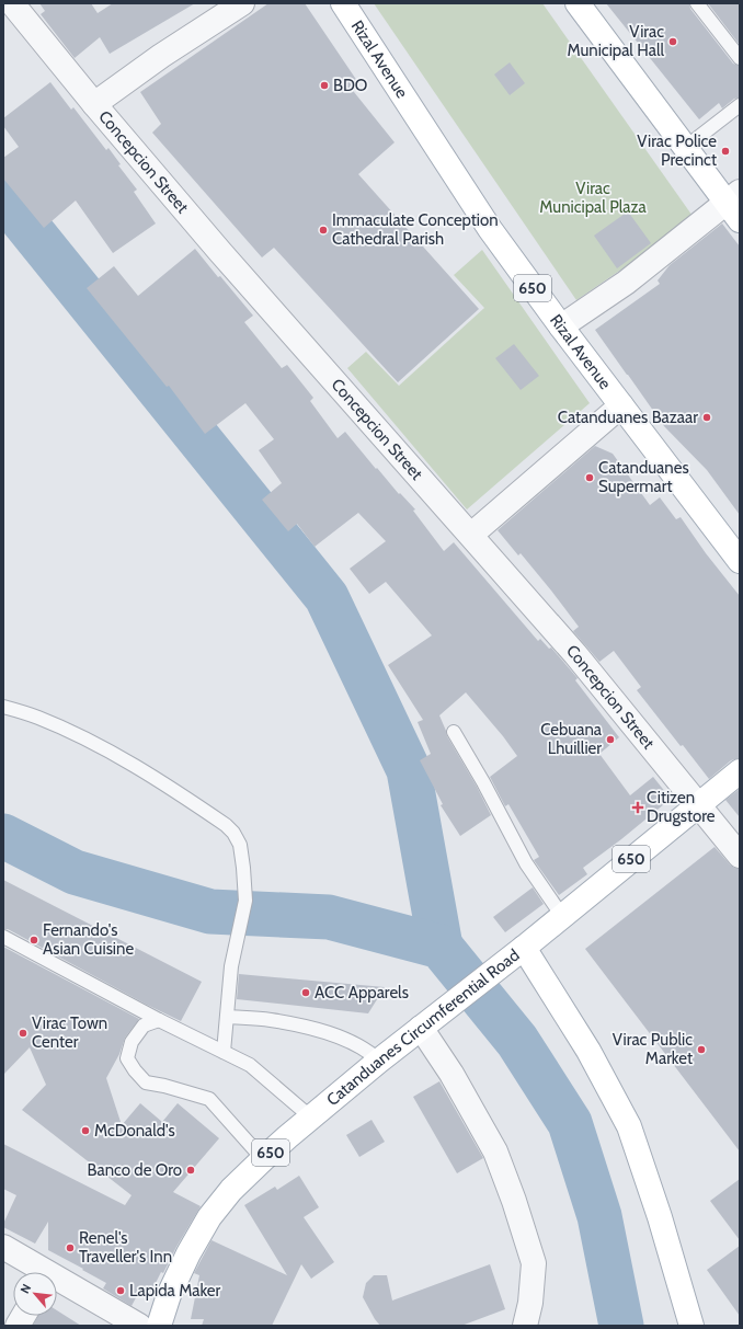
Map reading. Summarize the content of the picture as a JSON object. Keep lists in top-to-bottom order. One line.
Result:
{"streets":{"main road":["Rizal Avenue","650","Catanduanes Circumferential Road"],"street":["Concepcion Street"]},"crossings":[["Concepcion Street","Catanduanes Circumferential Road"]],"parks":["Virac Municipal Plaza"],"places":{"other":["Virac Municipal Hall","BDO","Virac Police Precinct","Immaculate Conception Cathedral Parish","Catanduanes Bazaar","Catanduanes Supermart","Cebuana Lhuillier","Fernando's Asian Cuisine","ACC Apparels","Virac Town Center","Virac Public Market","McDonald's","Banco de Oro","Renel's Traveller's Inn","Lapida Maker"],"health":["Citizen Drugstore"]},"north":"top left"}
